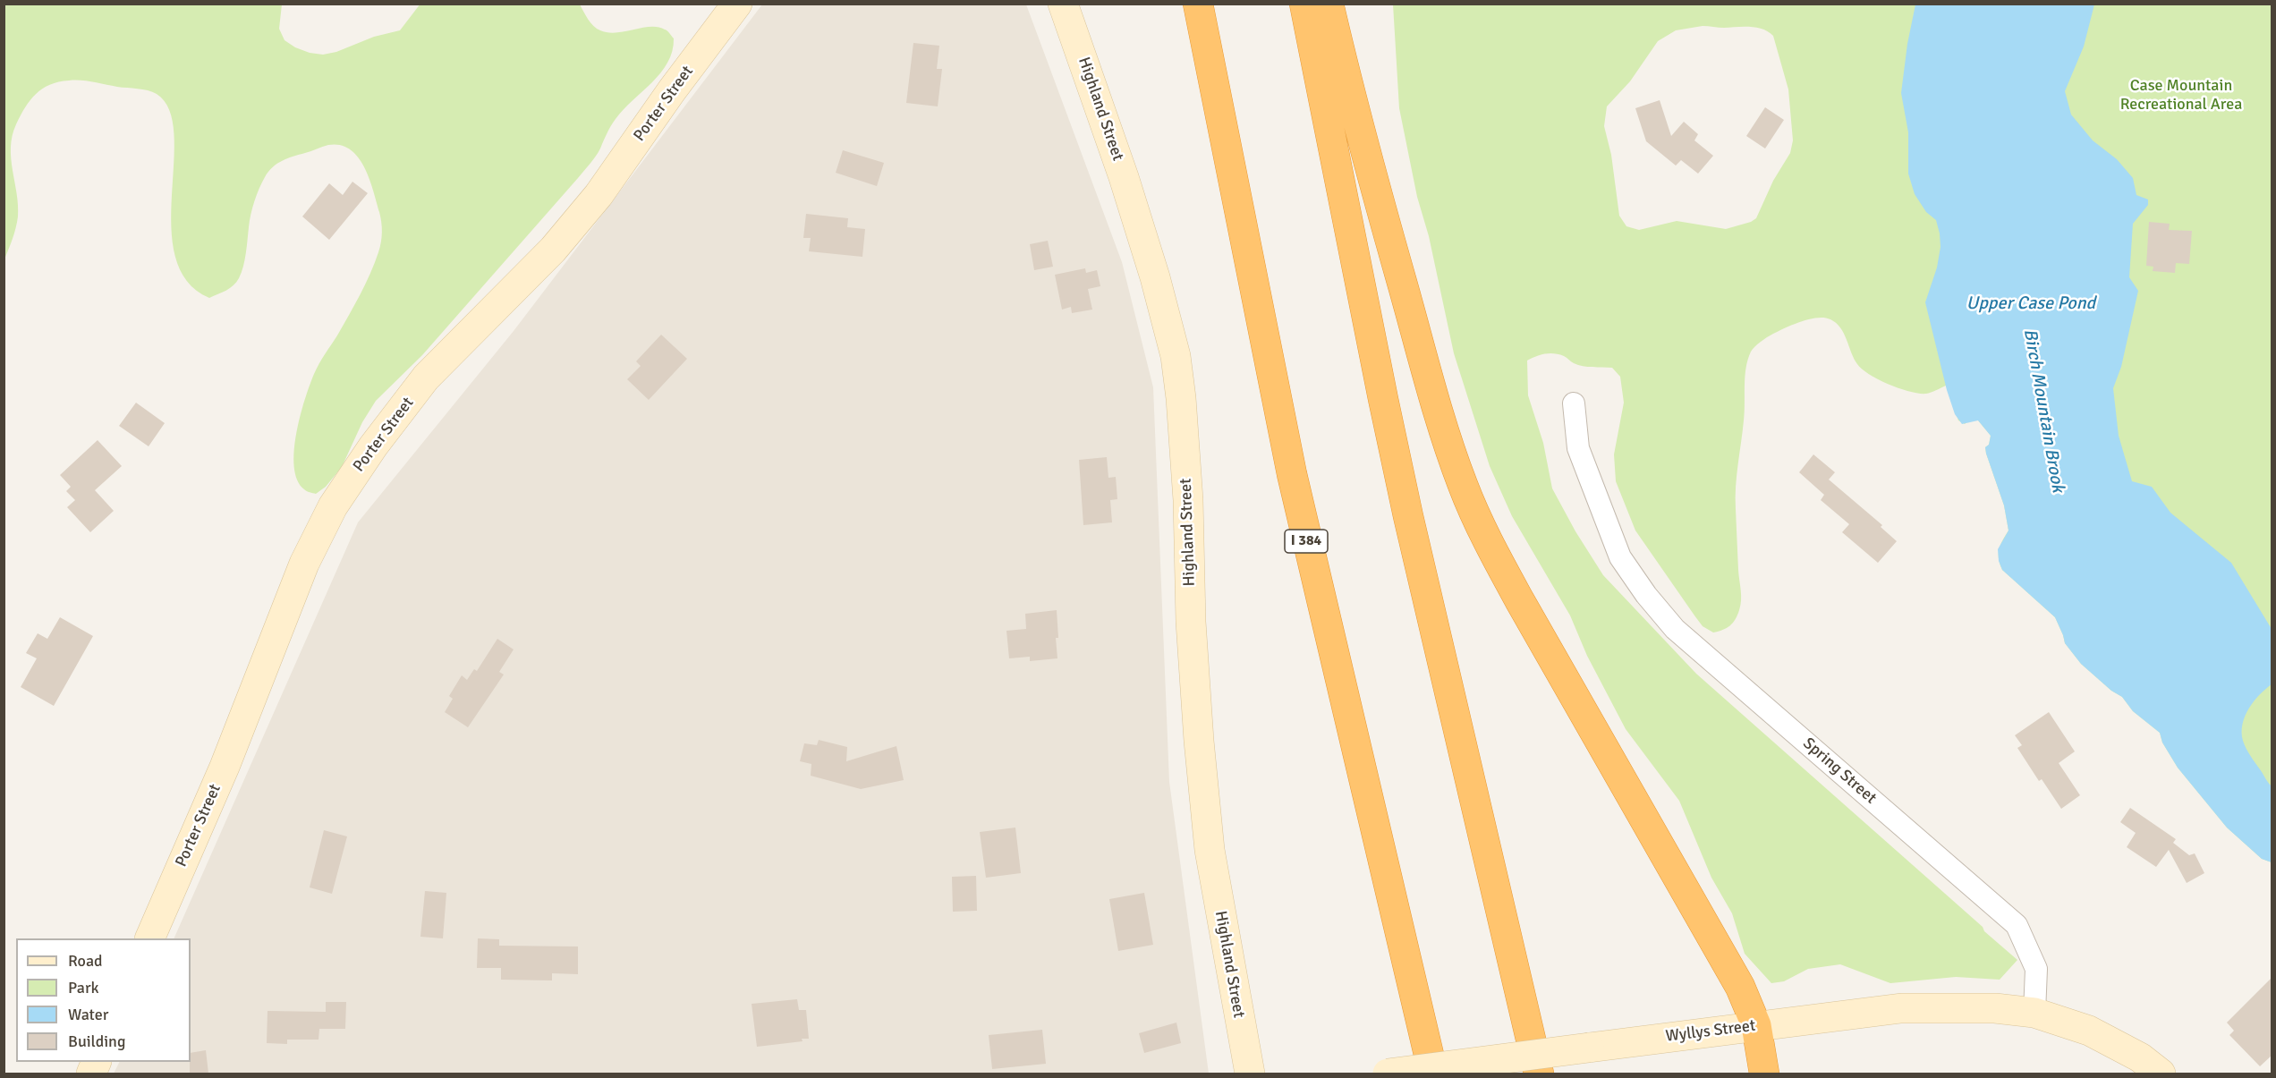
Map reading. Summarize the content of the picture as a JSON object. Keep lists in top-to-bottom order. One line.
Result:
{"streets":{"highway":["I 384"],"street":["Porter Street","Highland Street","Spring Street","Wyllys Street"]},"crossings":[["Spring Street","Wyllys Street"]],"water":["Upper Case Pond","Birch Mountain Brook"],"parks":["Case Mountain Recreational Area"],"legend":["Road","Park","Water","Building"]}
